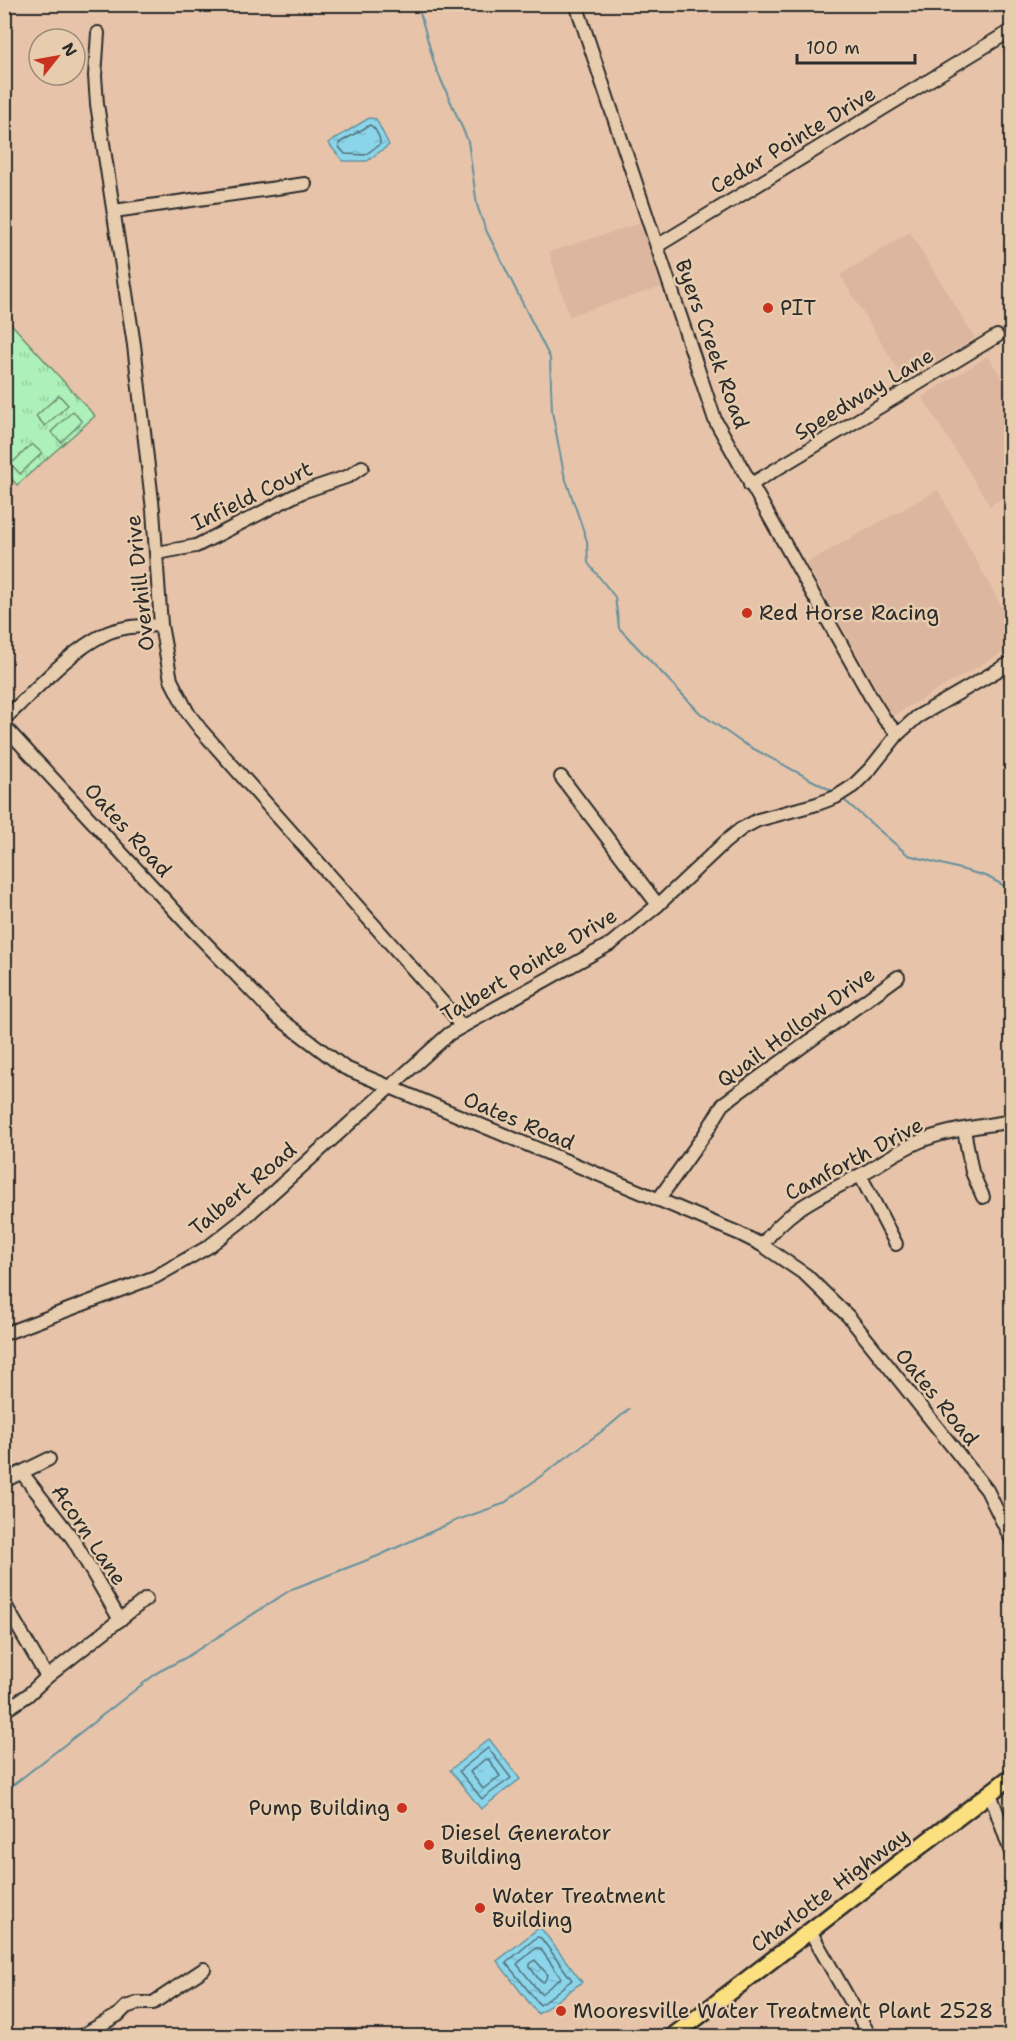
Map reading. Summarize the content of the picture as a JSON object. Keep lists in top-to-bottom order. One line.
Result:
{"streets":{"main road":["Charlotte Highway"],"street":["Cedar Pointe Drive","Byers Creek Road","Speedway Lane","Infield Court","Overhill Drive","Oates Road","Talbert Pointe Drive","Quail Hollow Drive","Camforth Drive","Talbert Road","Acorn Lane"]},"crossings":[["Cedar Pointe Drive","Byers Creek Road"],["Byers Creek Road","Speedway Lane"],["Byers Creek Road","Talbert Pointe Drive"],["Infield Court","Overhill Drive"],["Overhill Drive","Talbert Pointe Drive"],["Oates Road","Talbert Pointe Drive"],["Oates Road","Quail Hollow Drive"],["Oates Road","Camforth Drive"],["Oates Road","Talbert Road"],["Talbert Pointe Drive","Talbert Road"]],"places":["PIT","Red Horse Racing","Pump Building","Diesel Generator Building","Water Treatment Building","Mooresville Water Treatment Plant 2528"],"scale_bar":"100 m","north":"top right"}
